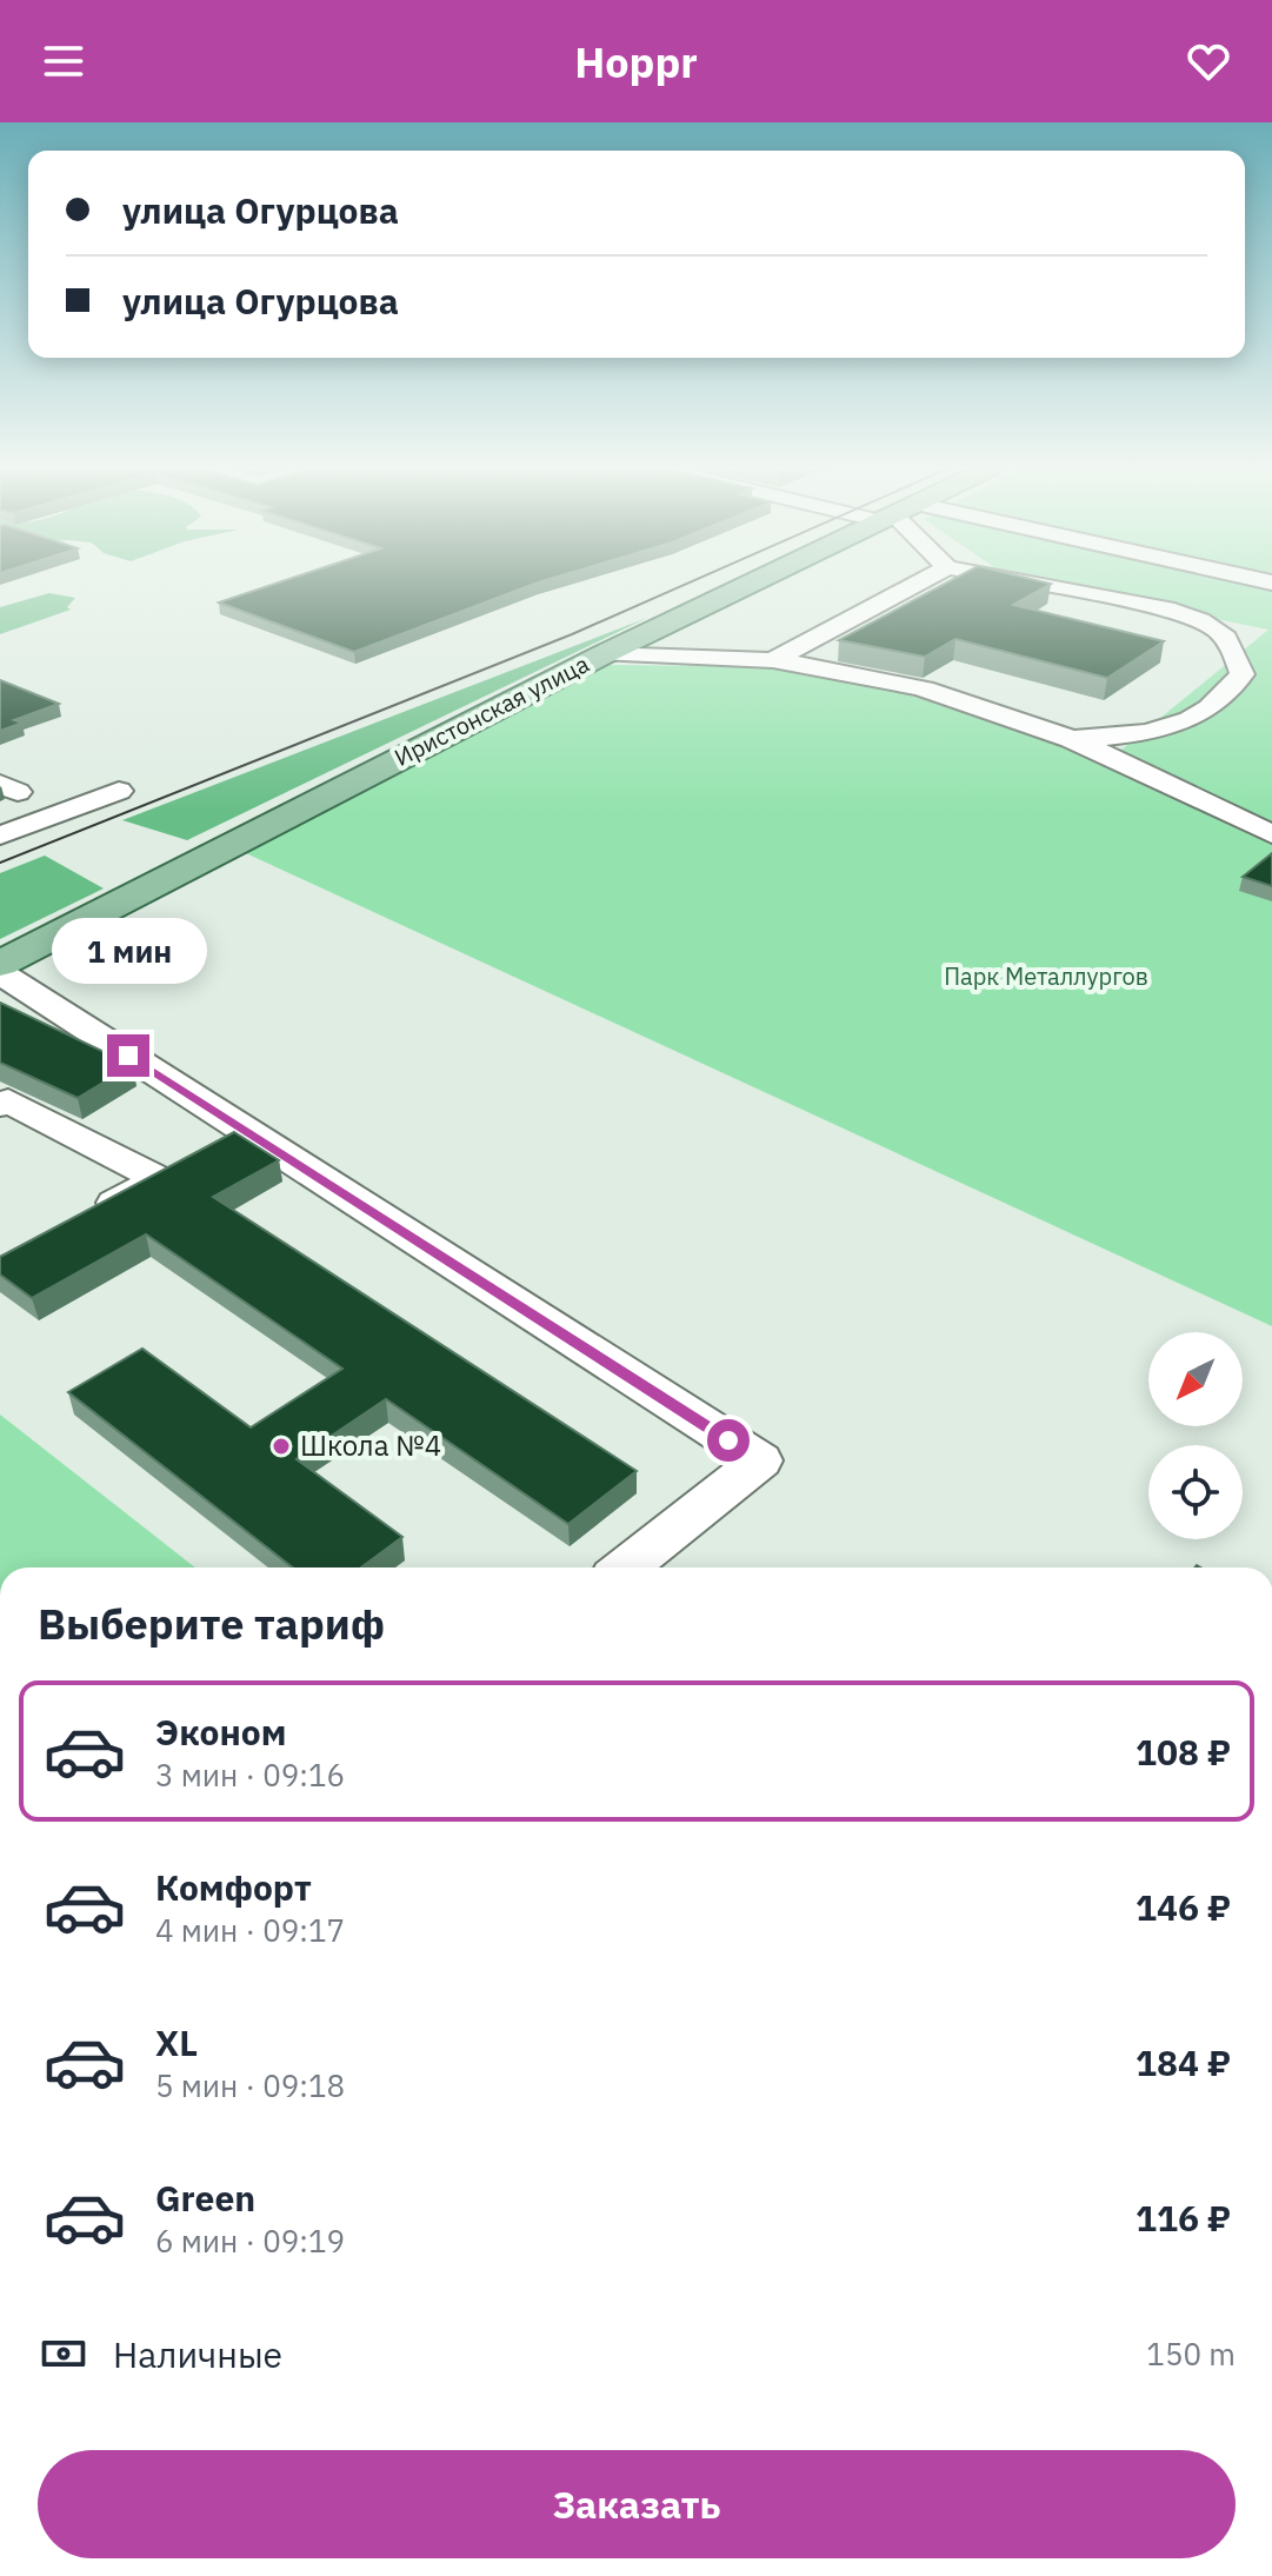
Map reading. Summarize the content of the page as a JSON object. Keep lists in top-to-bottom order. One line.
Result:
{"streets":{"main road":["Иристонская улица"]},"parks":["Парк Металлургов"],"places":["Школа №4"],"north":"bottom left","page":{"header":"Hoppr","banner":["улица Огурцова","улица Огурцова"],"bubble":"1 мин","heading":"Выберите тариф","list":[{"name":"Эконом","note":"3 мин · 09:16","value":"108 ₽"},{"name":"Комфорт","note":"4 мин · 09:17","value":"146 ₽"},{"name":"XL","note":"5 мин · 09:18","value":"184 ₽"},{"name":"Green","note":"6 мин · 09:19","value":"116 ₽"}],"pay":["Наличные","150 m"],"buttons":"Заказать"}}
